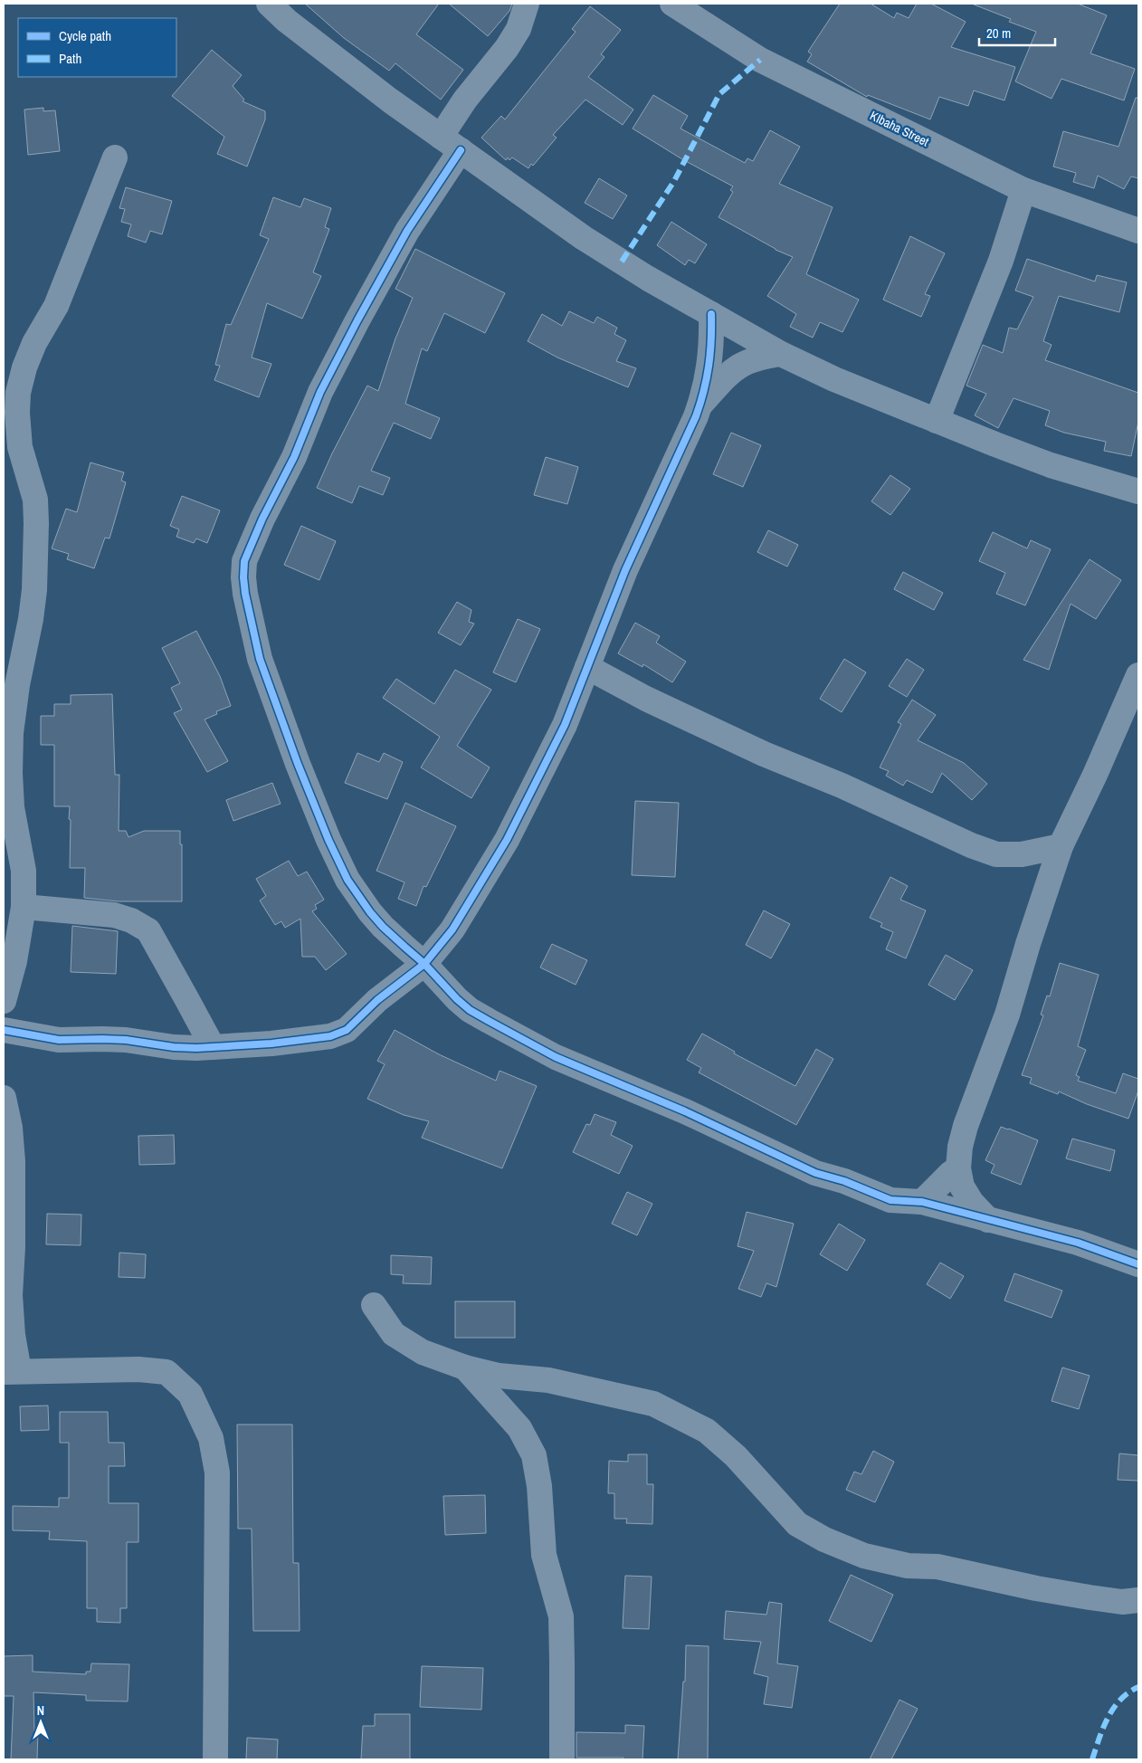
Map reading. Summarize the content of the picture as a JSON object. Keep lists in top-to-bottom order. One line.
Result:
{"streets":{"street":["KIbaha Street"]},"legend":["Cycle path","Path"],"scale_bar":"20 m","north":"top"}
